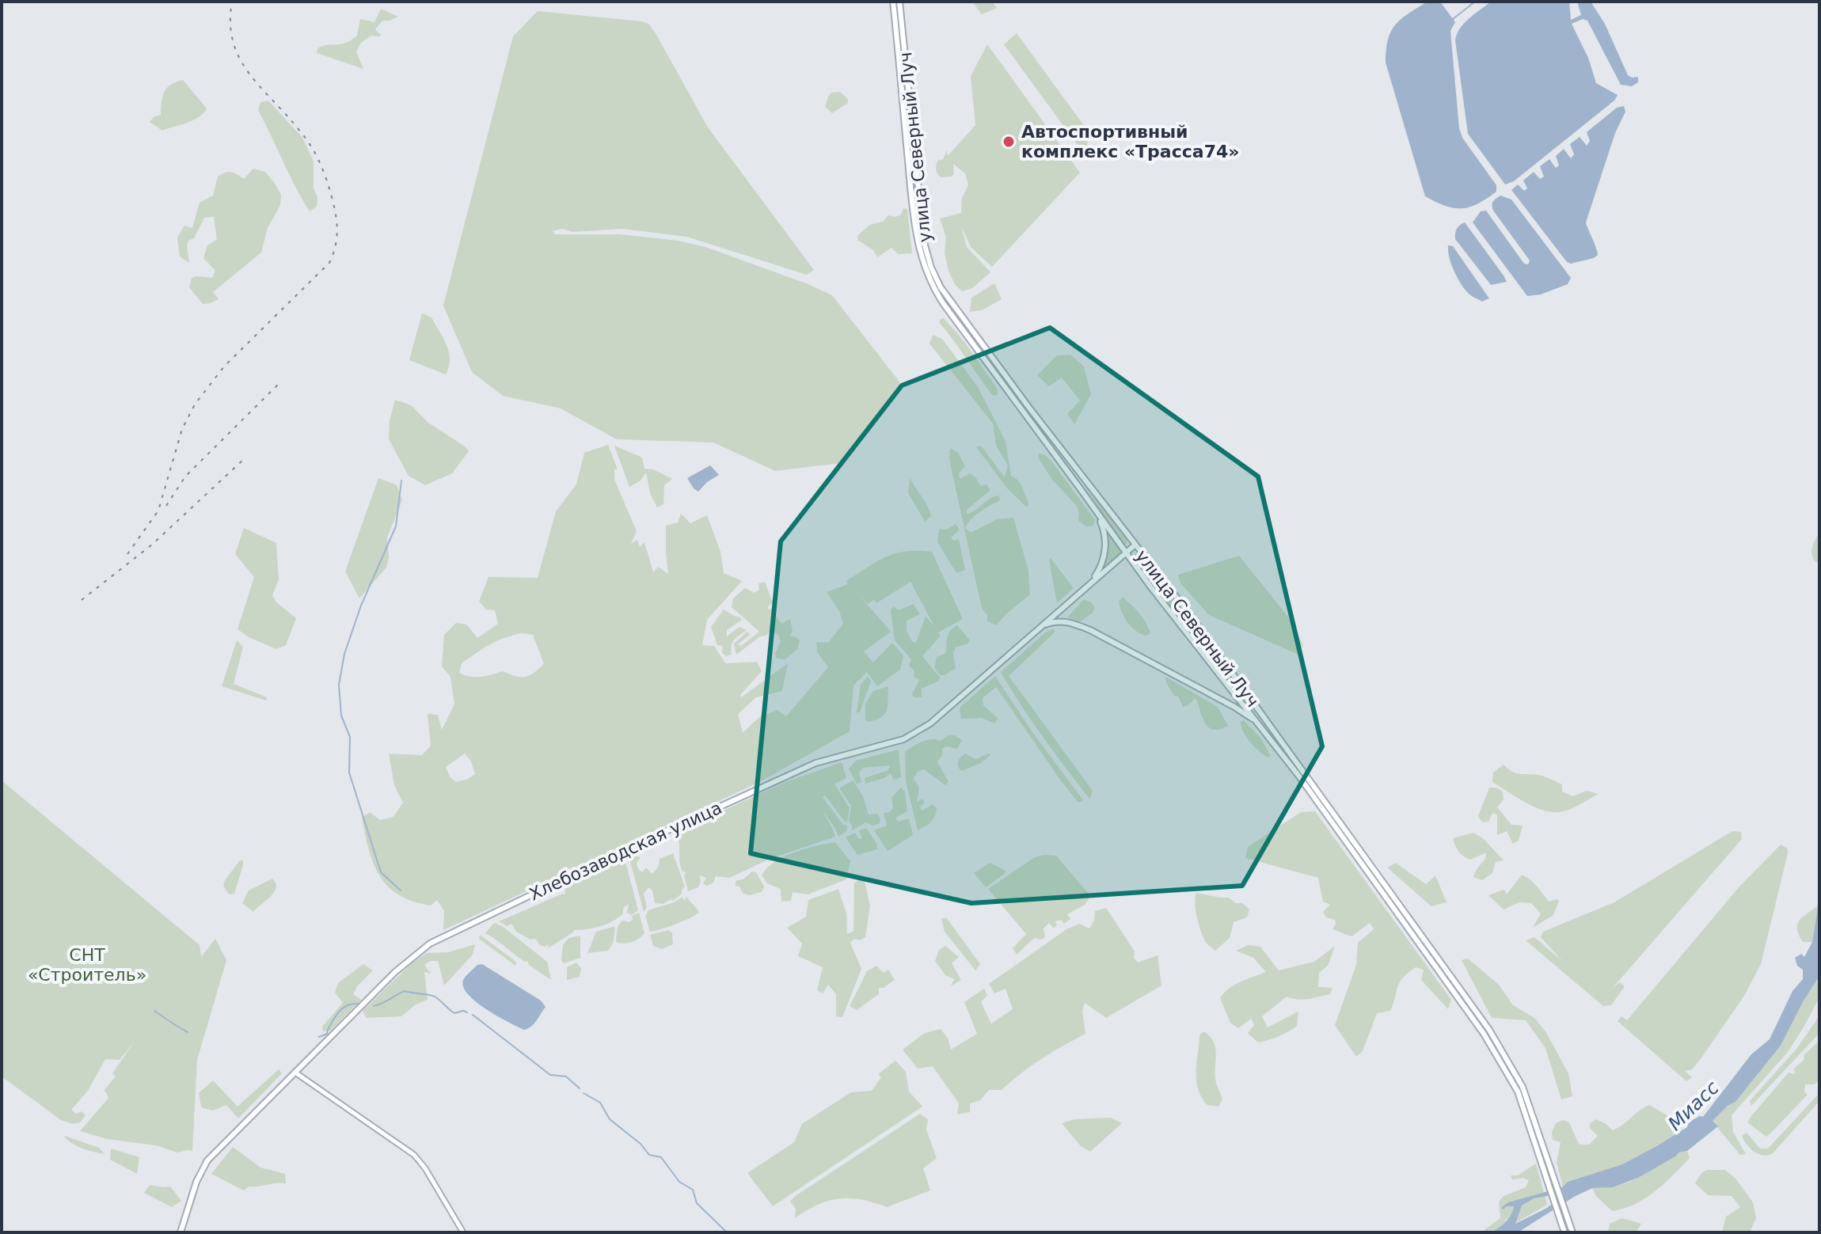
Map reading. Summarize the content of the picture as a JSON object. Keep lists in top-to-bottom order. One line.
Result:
{"streets":{"main road":["улица Северный Луч","Хлебозаводская улица"]},"crossings":[["улица Северный Луч","Хлебозаводская улица"]],"water":["Миасс"],"parks":["СНТ «Строитель»"],"places":["Автоспортивный комплекс «Трасса74»"]}
